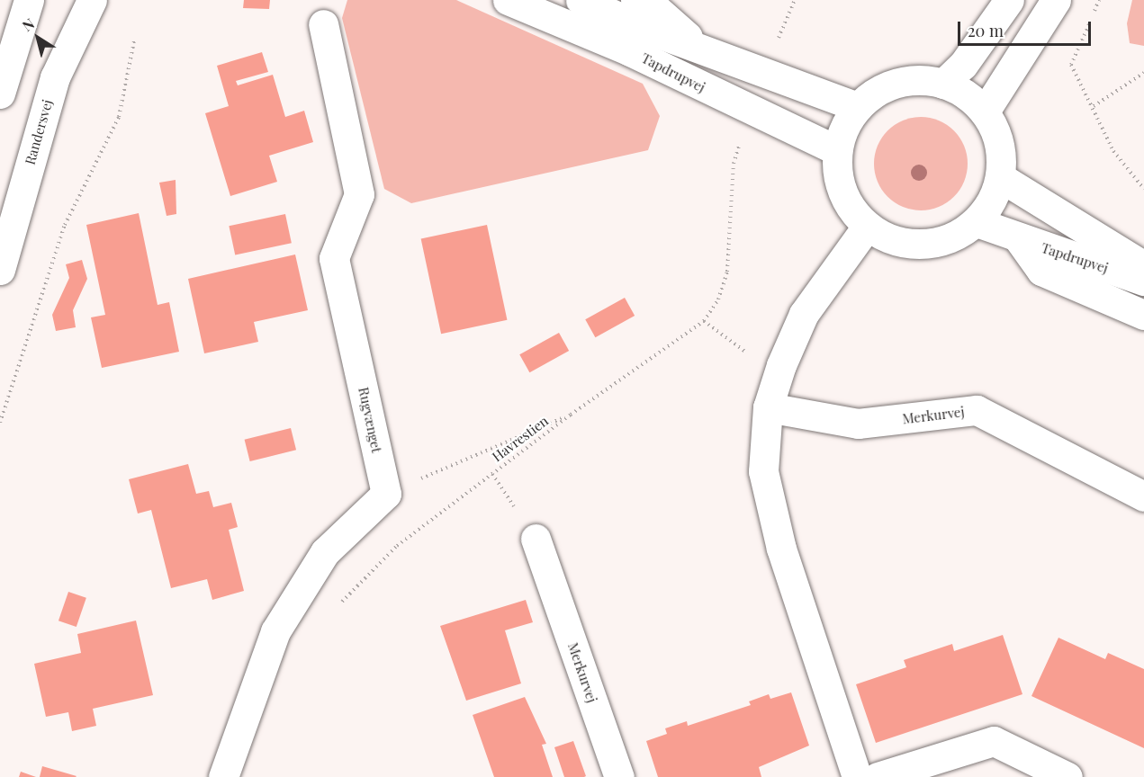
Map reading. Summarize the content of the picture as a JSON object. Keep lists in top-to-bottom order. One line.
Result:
{"streets":{"street":["Tapdrupvej","Randersvej","Merkurvej","Rugvænget"],"path":["Havrestien"]},"crossings":[["Tapdrupvej","Havrestien"]],"scale_bar":"20 m","north":"top left"}
